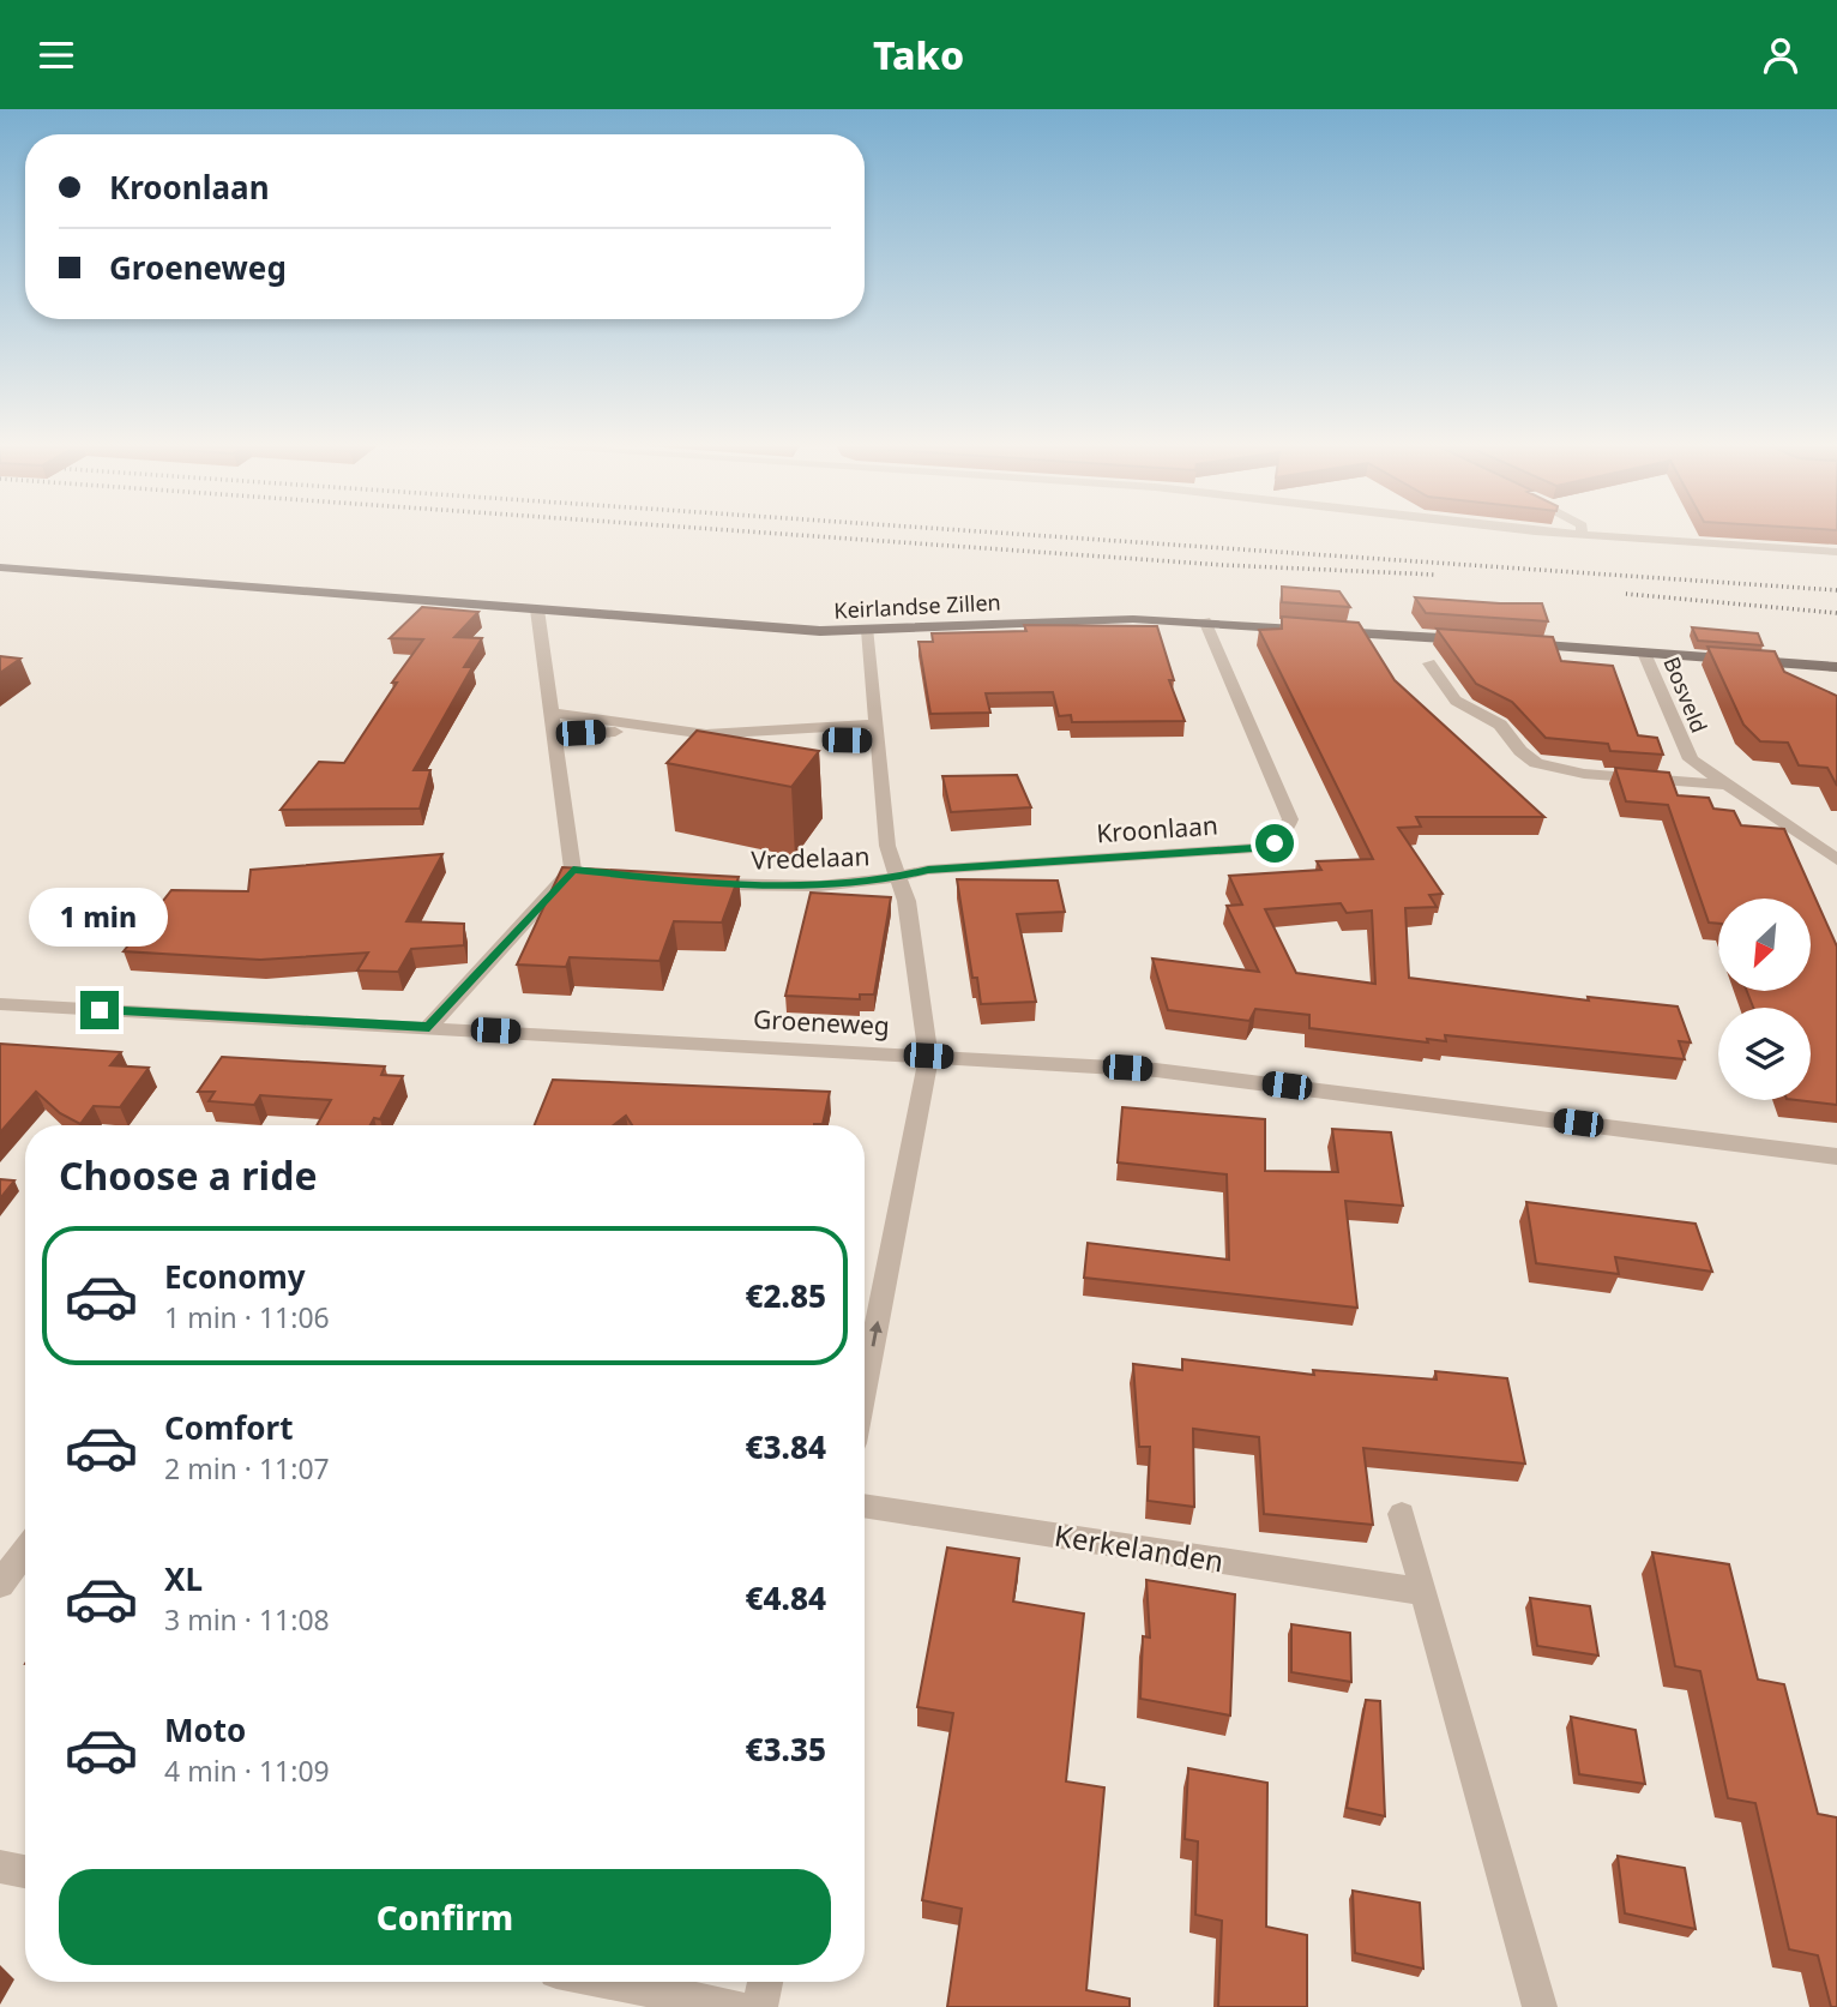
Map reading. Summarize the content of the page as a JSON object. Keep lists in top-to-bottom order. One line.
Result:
{"streets":{"main road":["Keirlandse Zillen"],"street":["Bosveld","Kroonlaan","Vredelaan","Groeneweg","Kerkelanden"]},"crossings":[["Keirlandse Zillen","Kroonlaan"],["Kroonlaan","Vredelaan"]],"north":"bottom left","page":{"header":"Tako","banner":["Kroonlaan","Groeneweg"],"bubble":"1 min","heading":"Choose a ride","list":[{"name":"Economy","note":"1 min · 11:06","value":"€2.85"},{"name":"Comfort","note":"2 min · 11:07","value":"€3.84"},{"name":"XL","note":"3 min · 11:08","value":"€4.84"},{"name":"Moto","note":"4 min · 11:09","value":"€3.35"}],"buttons":"Confirm"}}
